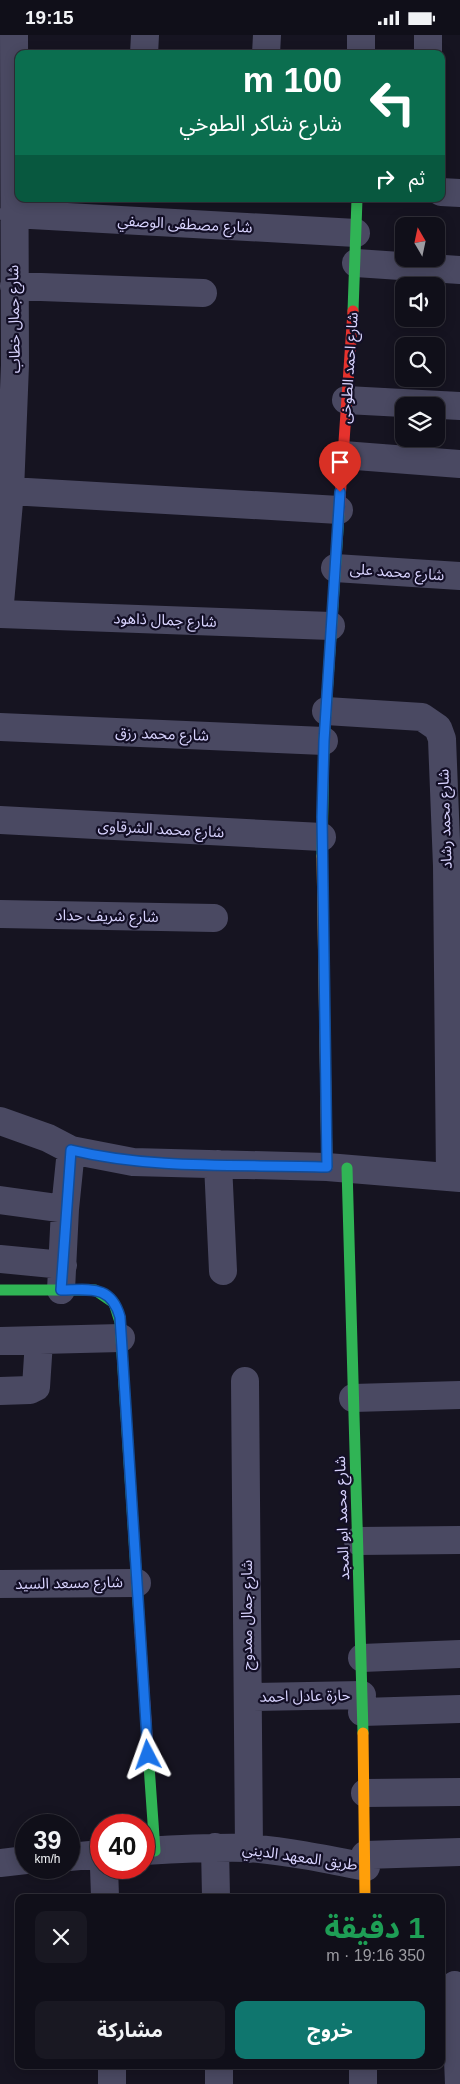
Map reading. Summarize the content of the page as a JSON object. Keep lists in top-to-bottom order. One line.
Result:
{"streets":{"street":["شارع مصطفى الوصفي","شارع جمال خطاب","شارع احمد الطوخى","شارع محمد على","شارع جمال ذاهود","شارع محمد رزق","شارع محمد رشاد","شارع محمد الشرقاوى","شارع شريف حداد","شارع محمد ابو المجد","شارع مسعد السيد","شارع جمال ممدوح","حارة عادل احمد","طريق المعهد الديني"]},"crossings":[["شارع مصطفى الوصفي","شارع جمال خطاب"],["شارع مصطفى الوصفي","شارع احمد الطوخى"],["شارع احمد الطوخى","شارع محمد على"],["شارع احمد الطوخى","شارع جمال ذاهود"],["شارع احمد الطوخى","شارع محمد رزق"],["شارع احمد الطوخى","شارع محمد رشاد"],["شارع احمد الطوخى","شارع محمد الشرقاوى"],["شارع احمد الطوخى","شارع محمد ابو المجد"],["شارع محمد ابو المجد","حارة عادل احمد"],["شارع محمد ابو المجد","طريق المعهد الديني"],["شارع جمال ممدوح","حارة عادل احمد"],["شارع جمال ممدوح","طريق المعهد الديني"]],"north":"top","page":{"status":"19:15","turn":["100 m","شارع شاكر الطوخي"],"then":"ثم","speed":"39 km/h","limit":"40","heading":["1 دقيقة","350 m · 19:16"],"buttons":["خروج","مشاركة"]}}
